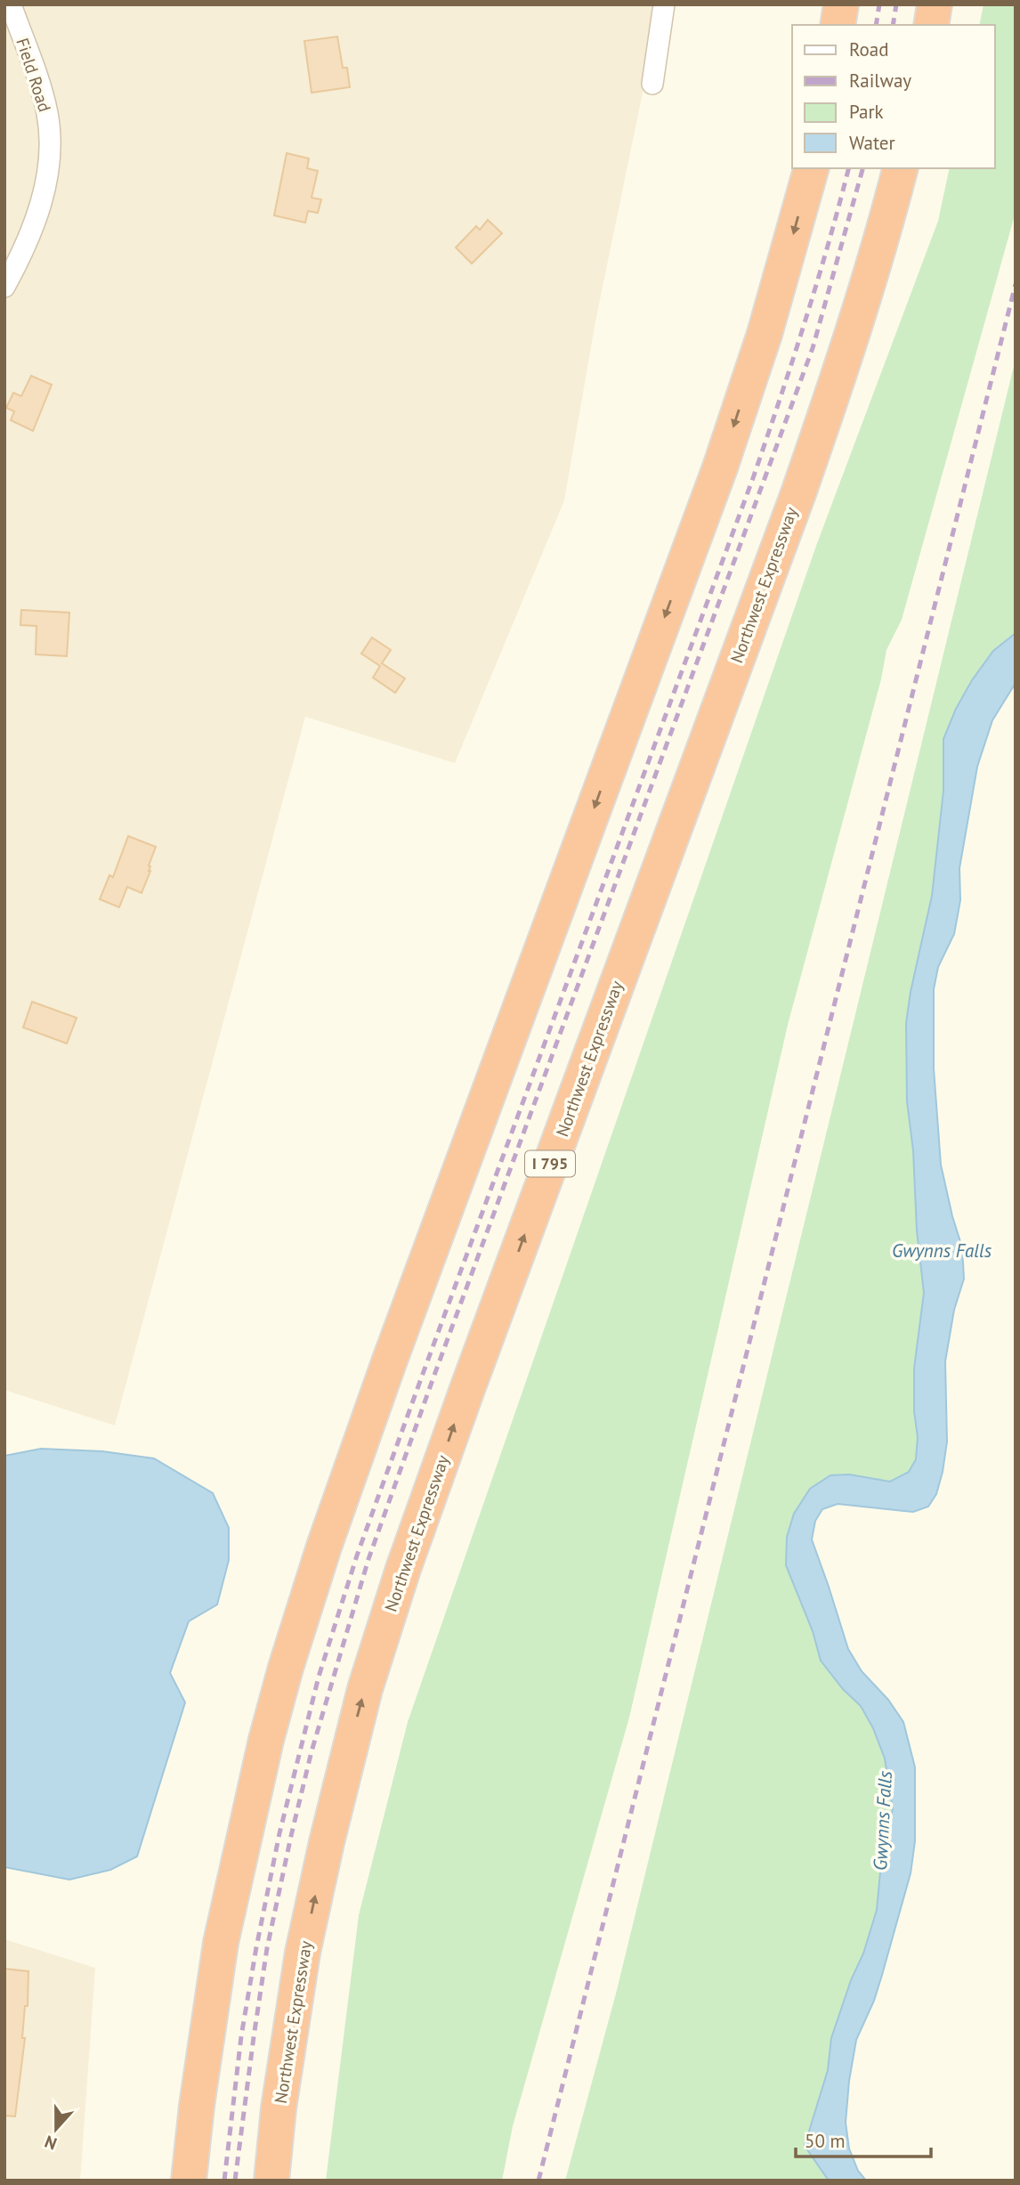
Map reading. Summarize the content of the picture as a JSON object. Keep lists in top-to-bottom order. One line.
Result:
{"streets":{"highway":["Northwest Expressway","I 795"],"street":["Field Road"]},"water":["Gwynns Falls"],"legend":["Road","Railway","Park","Water"],"scale_bar":"50 m","north":"bottom"}
